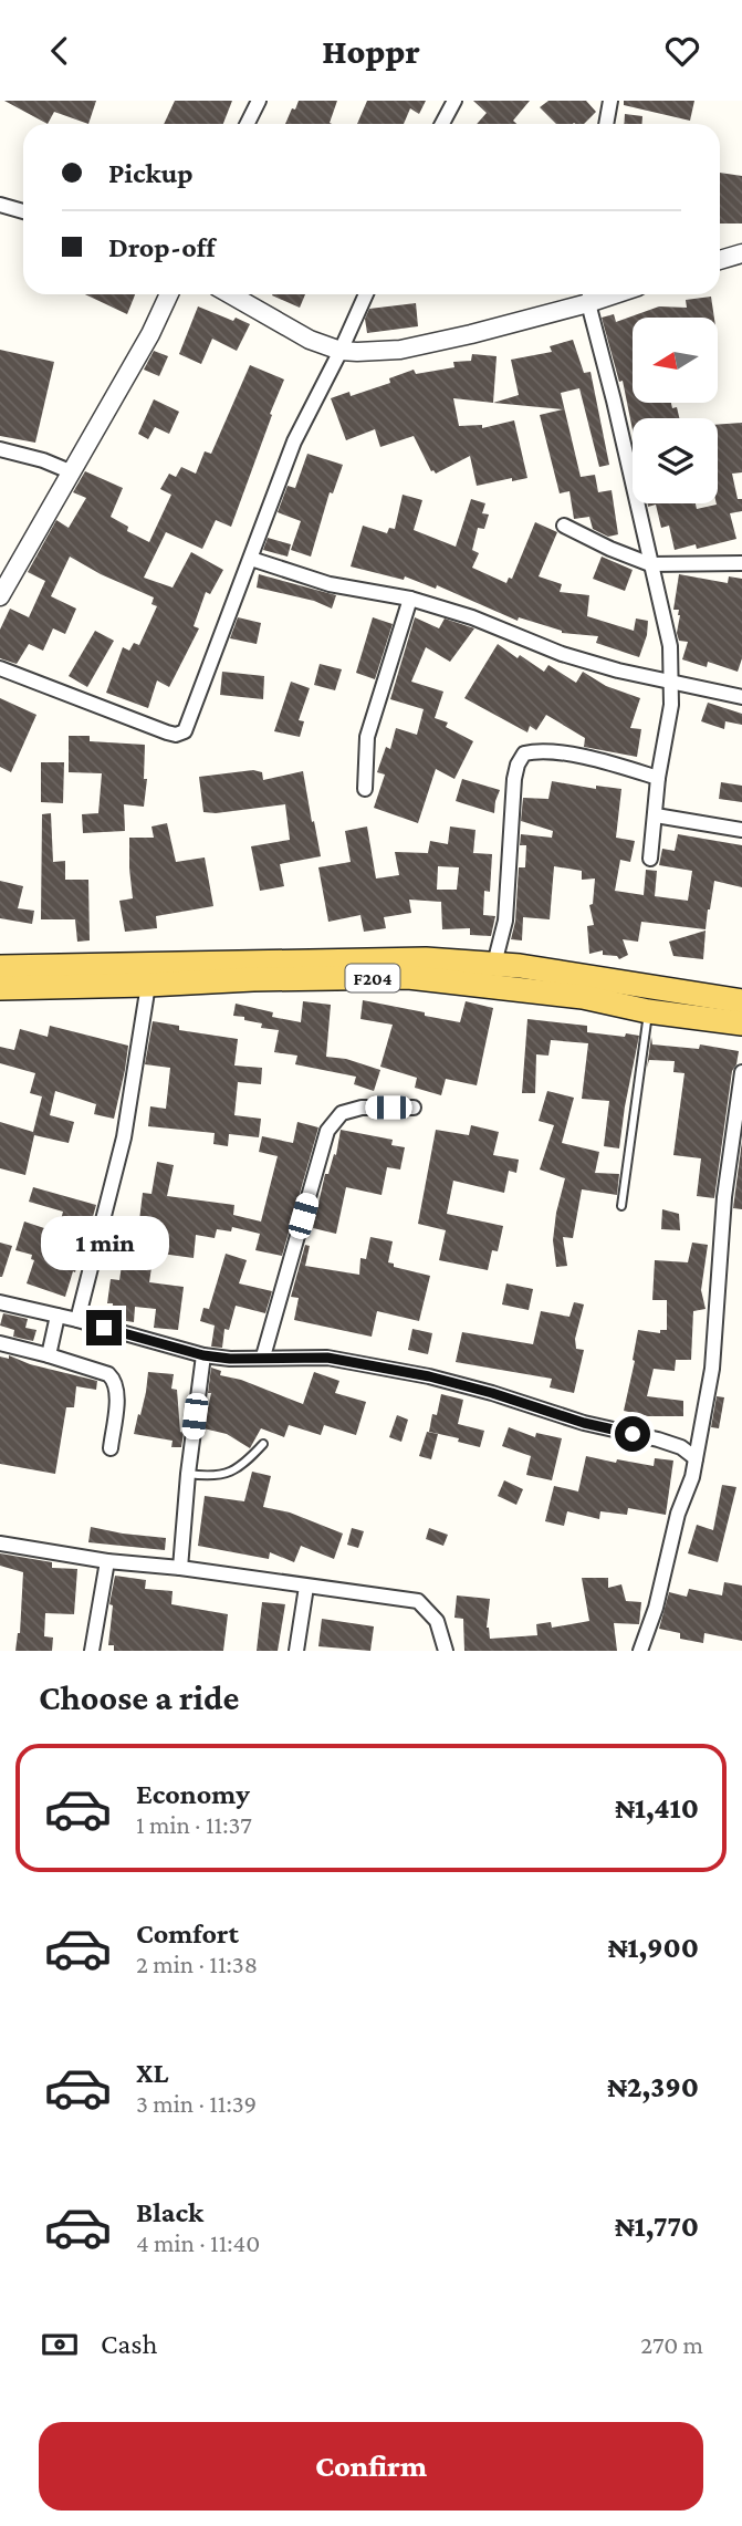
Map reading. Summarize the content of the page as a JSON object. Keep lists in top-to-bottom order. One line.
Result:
{"streets":{"main road":["F204"]},"north":"left","page":{"header":"Hoppr","banner":["Pickup","Drop-off"],"bubble":"1 min","heading":"Choose a ride","list":[{"name":"Economy","note":"1 min · 11:37","value":"₦1,410"},{"name":"Comfort","note":"2 min · 11:38","value":"₦1,900"},{"name":"XL","note":"3 min · 11:39","value":"₦2,390"},{"name":"Black","note":"4 min · 11:40","value":"₦1,770"}],"pay":["Cash","270 m"],"buttons":"Confirm"}}
